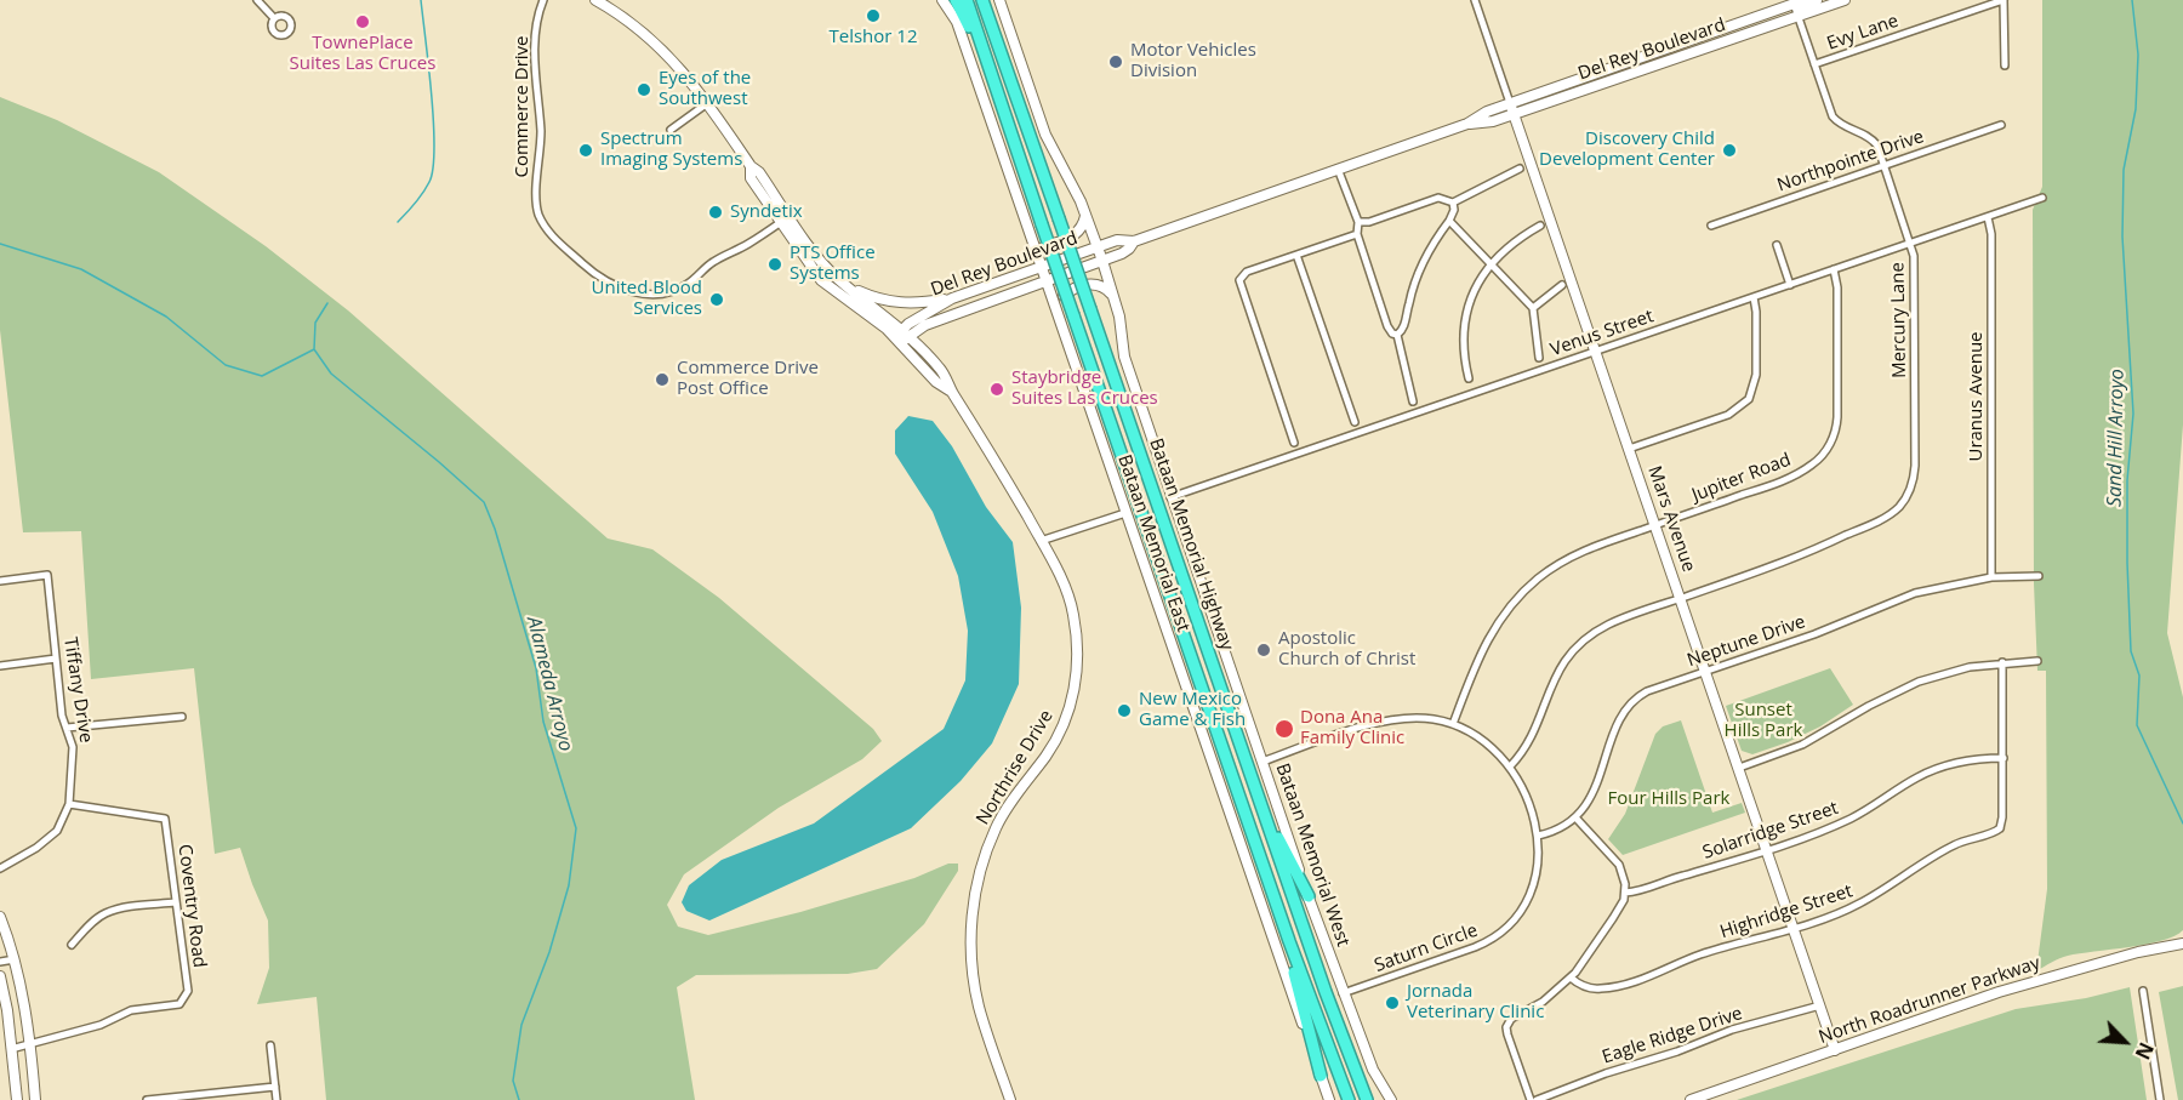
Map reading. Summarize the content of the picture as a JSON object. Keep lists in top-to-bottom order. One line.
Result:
{"streets":{"highway":["Bataan Memorial Highway"],"main road":["Del Rey Boulevard","Mars Avenue","Bataan Memorial East","Northrise Drive","Bataan Memorial West","North Roadrunner Parkway"],"street":["Evy Lane","Commerce Drive","Northpointe Drive","Mercury Lane","Venus Street","Uranus Avenue","Jupiter Road","Neptune Drive","Tiffany Drive","Solarridge Street","Coventry Road","Highridge Street","Saturn Circle","Eagle Ridge Drive"]},"crossings":[["Evy Lane","Mercury Lane"],["Del Rey Boulevard","Mercury Lane"],["Del Rey Boulevard","Mars Avenue"],["Del Rey Boulevard","Bataan Memorial East"],["Del Rey Boulevard","Northrise Drive"],["Del Rey Boulevard","Bataan Memorial West"],["Northpointe Drive","Mercury Lane"],["Mercury Lane","Venus Street"],["Venus Street","Uranus Avenue"],["Venus Street","Mars Avenue"],["Venus Street","Bataan Memorial West"],["Uranus Avenue","Neptune Drive"],["Jupiter Road","Mars Avenue"],["Jupiter Road","Saturn Circle"],["Mars Avenue","Neptune Drive"],["Mars Avenue","Solarridge Street"],["Mars Avenue","Highridge Street"],["Mars Avenue","North Roadrunner Parkway"],["Mars Avenue","Eagle Ridge Drive"],["Neptune Drive","Saturn Circle"],["Tiffany Drive","Coventry Road"],["Solarridge Street","Highridge Street"],["Bataan Memorial West","Saturn Circle"]],"water":["Sand Hill Arroyo","Alameda Arroyo"],"parks":["Sunset Hills Park","Four Hills Park"],"places":["Telshor 12","TownePlace Suites Las Cruces","Motor Vehicles Division","Eyes of the Southwest","Spectrum Imaging Systems","Discovery Child Development Center","Syndetix","PTS Office Systems","United Blood Services","Commerce Drive Post Office","Staybridge Suites Las Cruces","Apostolic Church of Christ","New Mexico Game & Fish","Dona Ana Family Clinic","Jornada Veterinary Clinic"],"north":"bottom right"}
